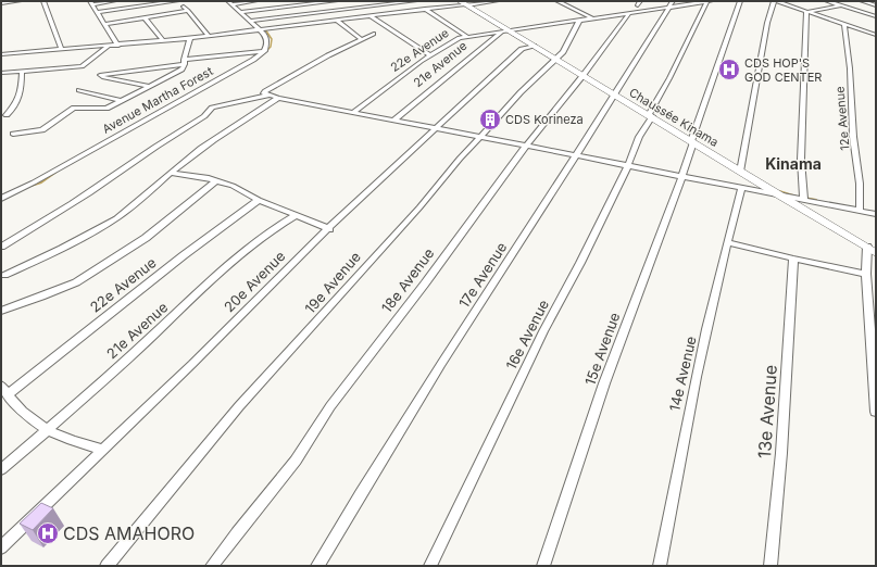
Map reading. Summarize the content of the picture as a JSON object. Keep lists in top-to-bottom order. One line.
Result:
{"streets":{"street":["22e Avenue","21e Avenue","Avenue Martha Forest","Chaussée Kinama","12e Avenue","17e Avenue","18e Avenue","20e Avenue","19e Avenue","16e Avenue","15e Avenue","14e Avenue","13e Avenue"]},"crossings":[["22e Avenue","21e Avenue"],["22e Avenue","Chaussée Kinama"],["22e Avenue","17e Avenue"],["22e Avenue","18e Avenue"],["22e Avenue","19e Avenue"],["22e Avenue","16e Avenue"],["21e Avenue","Chaussée Kinama"],["Chaussée Kinama","17e Avenue"],["Chaussée Kinama","18e Avenue"],["Chaussée Kinama","20e Avenue"],["Chaussée Kinama","19e Avenue"],["Chaussée Kinama","16e Avenue"],["Chaussée Kinama","15e Avenue"]],"districts":["Kinama"],"places":{"hospital":["CDS HOP'S GOD CENTER","CDS AMAHORO"],"building":["CDS Korineza"]}}
